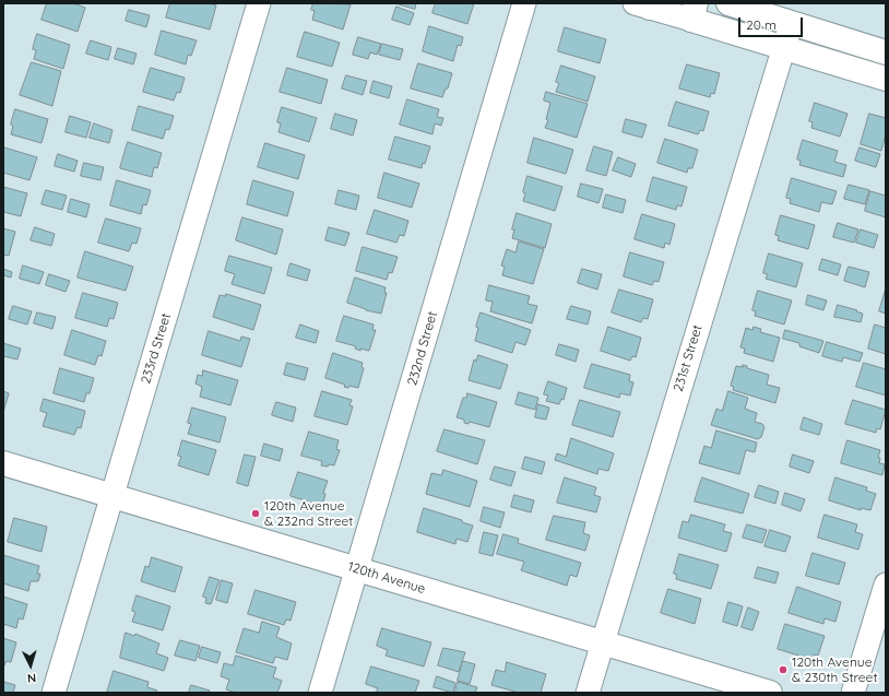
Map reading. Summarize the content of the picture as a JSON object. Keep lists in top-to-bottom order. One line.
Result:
{"streets":{"street":["233rd Street","232nd Street","231st Street","120th Avenue"]},"crossings":[["233rd Street","120th Avenue"],["232nd Street","120th Avenue"],["231st Street","120th Avenue"]],"places":["120th Avenue & 232nd Street","120th Avenue & 230th Street"],"scale_bar":"20 m","north":"bottom"}
